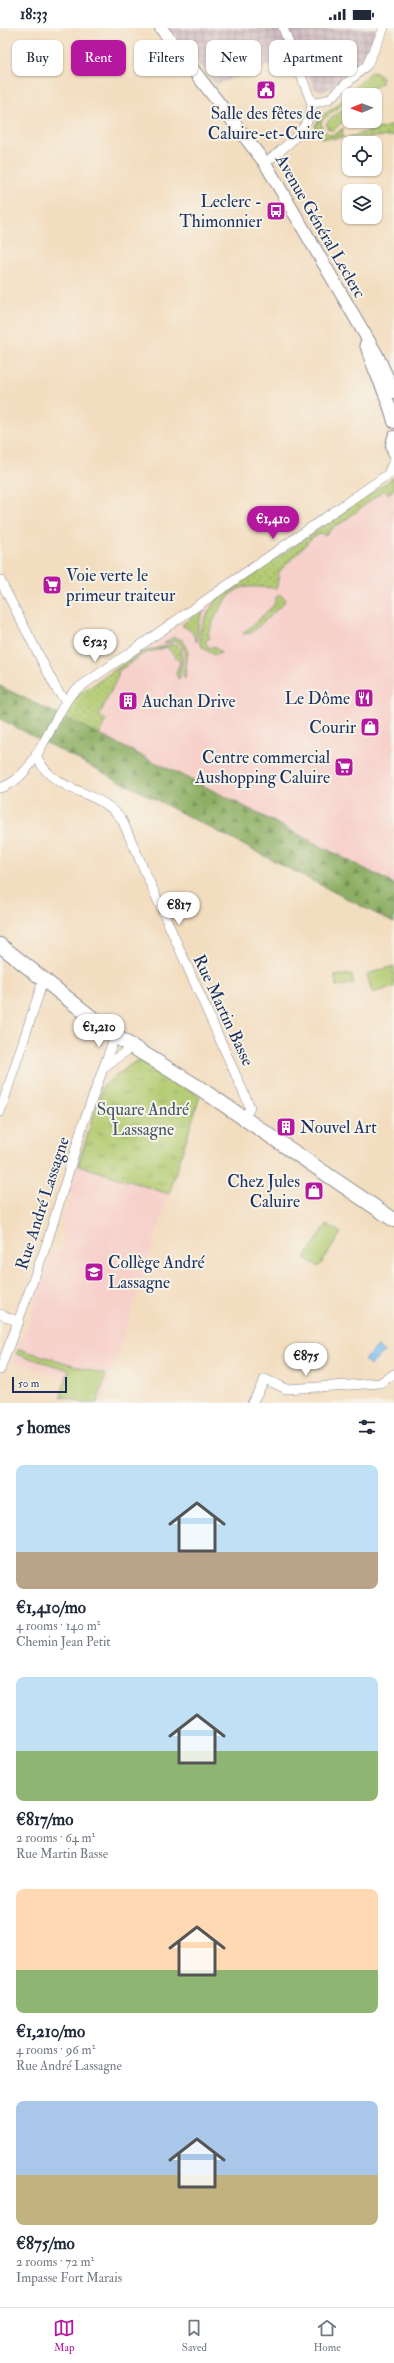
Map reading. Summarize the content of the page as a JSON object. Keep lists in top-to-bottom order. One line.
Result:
{"streets":{"main road":["Avenue Général Leclerc"],"street":["Rue Martin Basse","Rue André Lassagne"]},"parks":["Square André Lassagne"],"places":{"public building":["Salle des fêtes de Caluire-et-Cuire"],"bus stop":["Leclerc - Thimonnier"],"supermarket":["Voie verte le primeur traiteur","Centre commercial Aushopping Caluire"],"restaurant":["Le Dôme"],"building":["Auchan Drive","Nouvel Art"],"shop":["Courir","Chez Jules Caluire"],"school or university":["Collège André Lassagne"]},"scale_bar":"50 m","north":"left","page":{"status":"18:33","chip":["Buy","Rent","Filters","New","Apartment"],"price":["€1,410","€523","€817","€1,210","€875"],"scale":"50 m","heading":"5 homes","list":[{"name":"€1,410/mo","note":"4 rooms · 140 m² · Chemin Jean Petit"},{"name":"€817/mo","note":"2 rooms · 64 m² · Rue Martin Basse"},{"name":"€1,210/mo","note":"4 rooms · 96 m² · Rue André Lassagne"},{"name":"€875/mo","note":"2 rooms · 72 m² · Impasse Fort Marais"}],"tabs":["Map","Saved","Home"]}}
